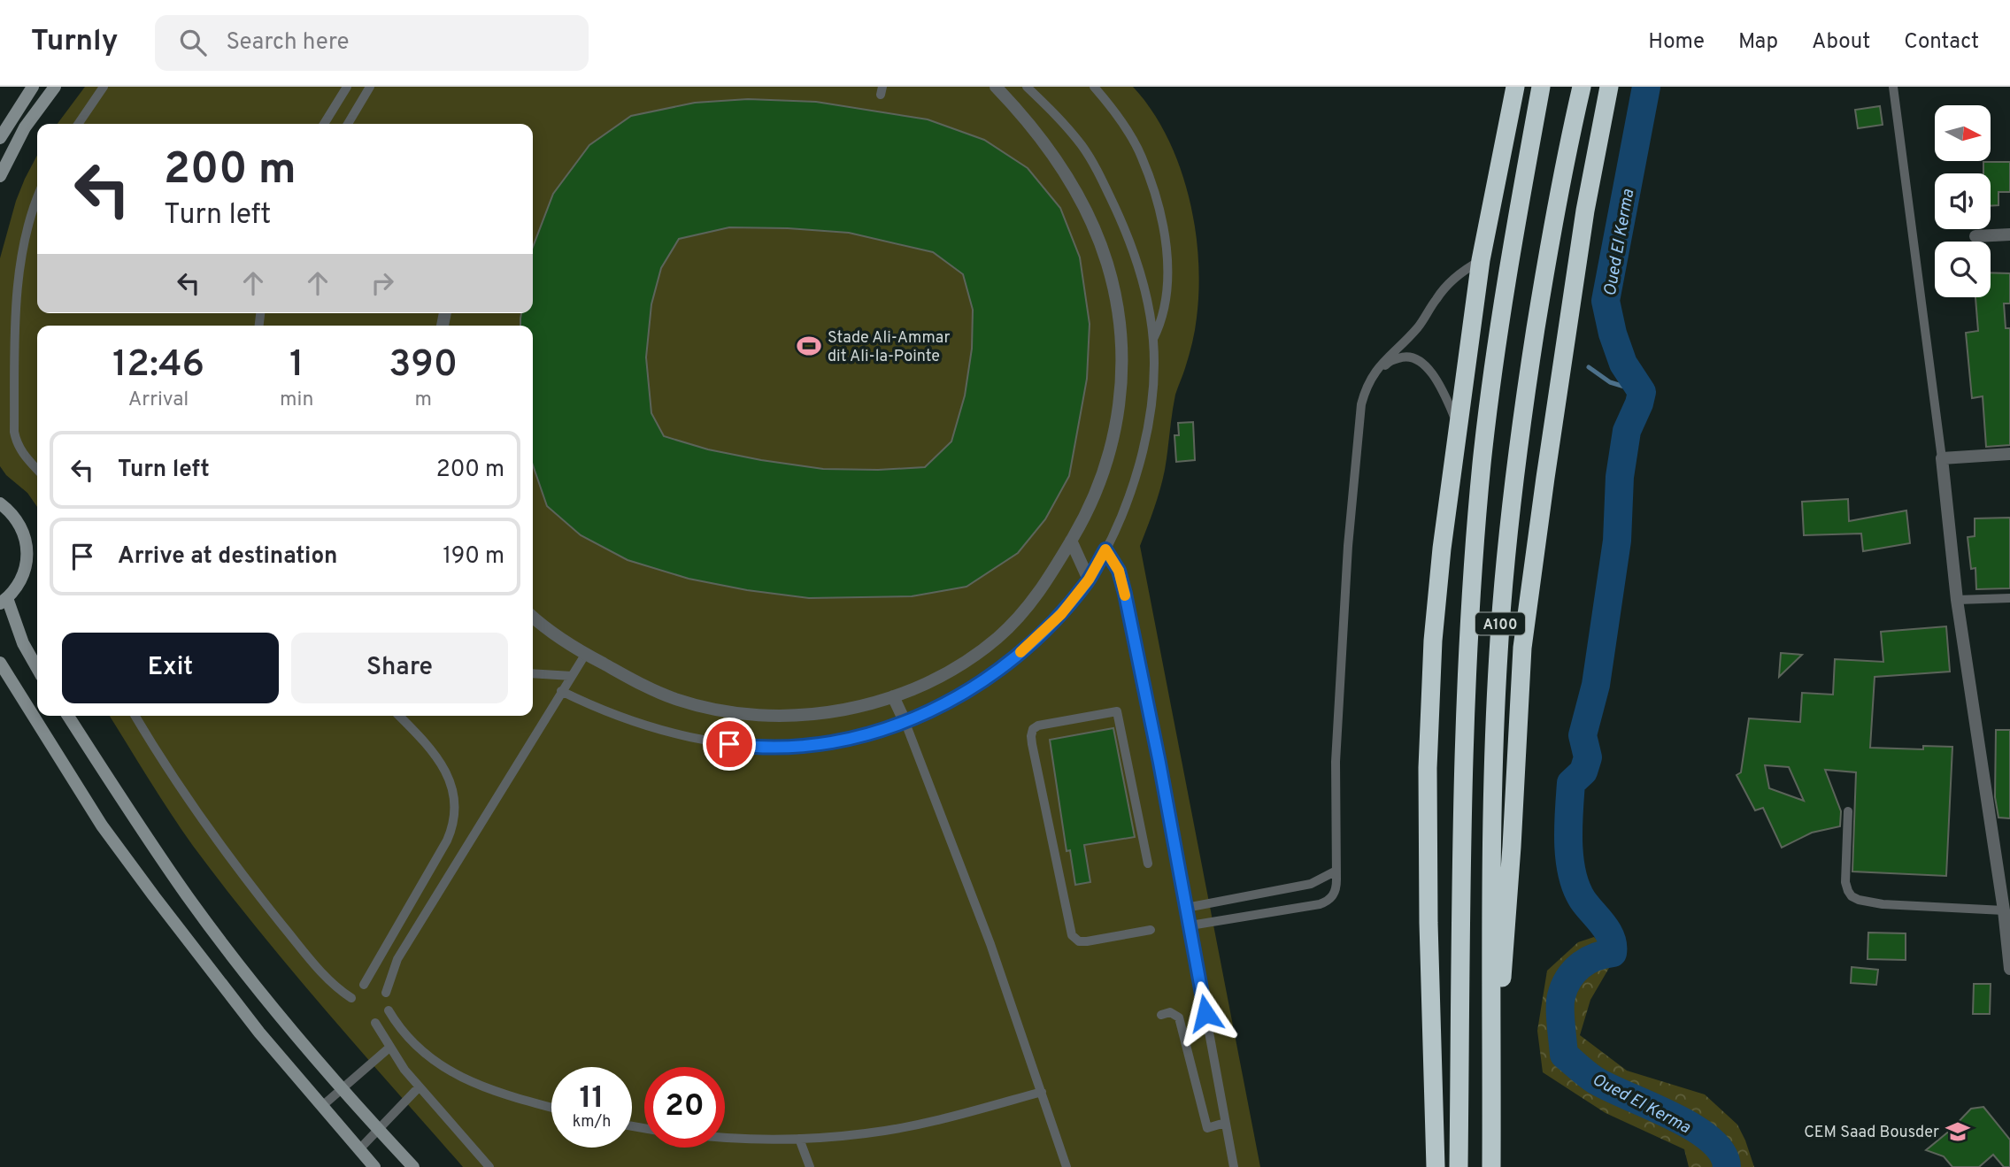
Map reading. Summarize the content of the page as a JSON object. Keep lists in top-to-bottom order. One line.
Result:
{"streets":{"highway":["A100"]},"water":["Oued El Kerma"],"places":{"sports":["Stade Ali-Ammar dit Ali-la-Pointe"],"school or university":["CEM Saad Bousder"]},"north":"right","page":{"header":"Turnly","search":"Search here","nav":["Home","Map","About","Contact"],"turn":["200 m","Turn left"],"eta":["12:46","Arrival","1","min","390","m"],"list":[{"name":"Turn left","value":"200 m"},{"name":"Arrive at destination","value":"190 m"}],"buttons":["Exit","Share"],"speed":"11 km/h","limit":"20"}}
